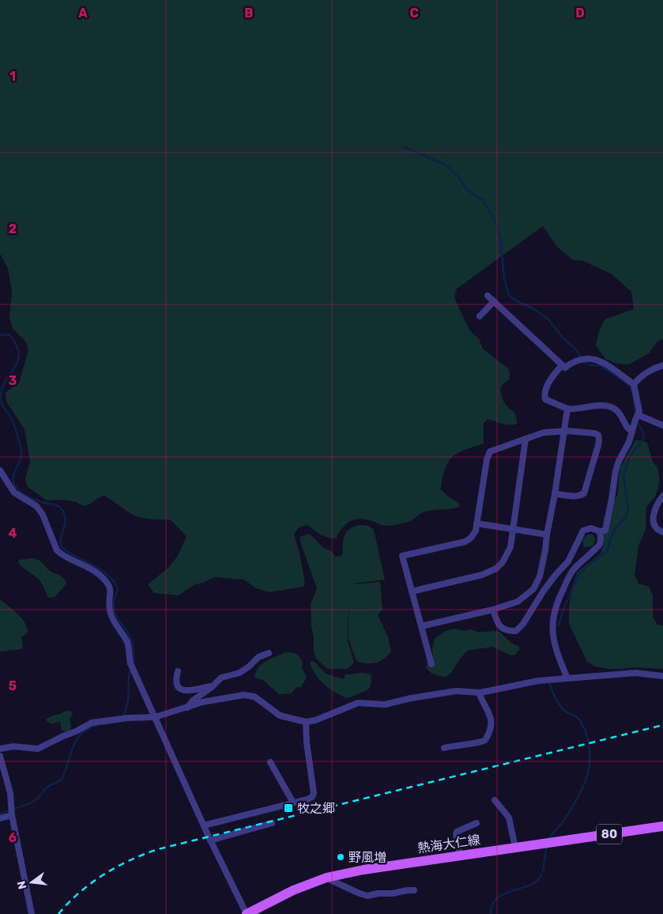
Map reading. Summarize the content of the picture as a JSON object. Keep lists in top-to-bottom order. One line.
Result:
{"streets":{"main road":["80","熱海大仁線"]},"places":{"transit":["牧之郷"],"other":["野風増"]},"north":"left","grid":{"columns":["A","B","C","D"],"rows":["1","2","3","4","5","6"]}}
